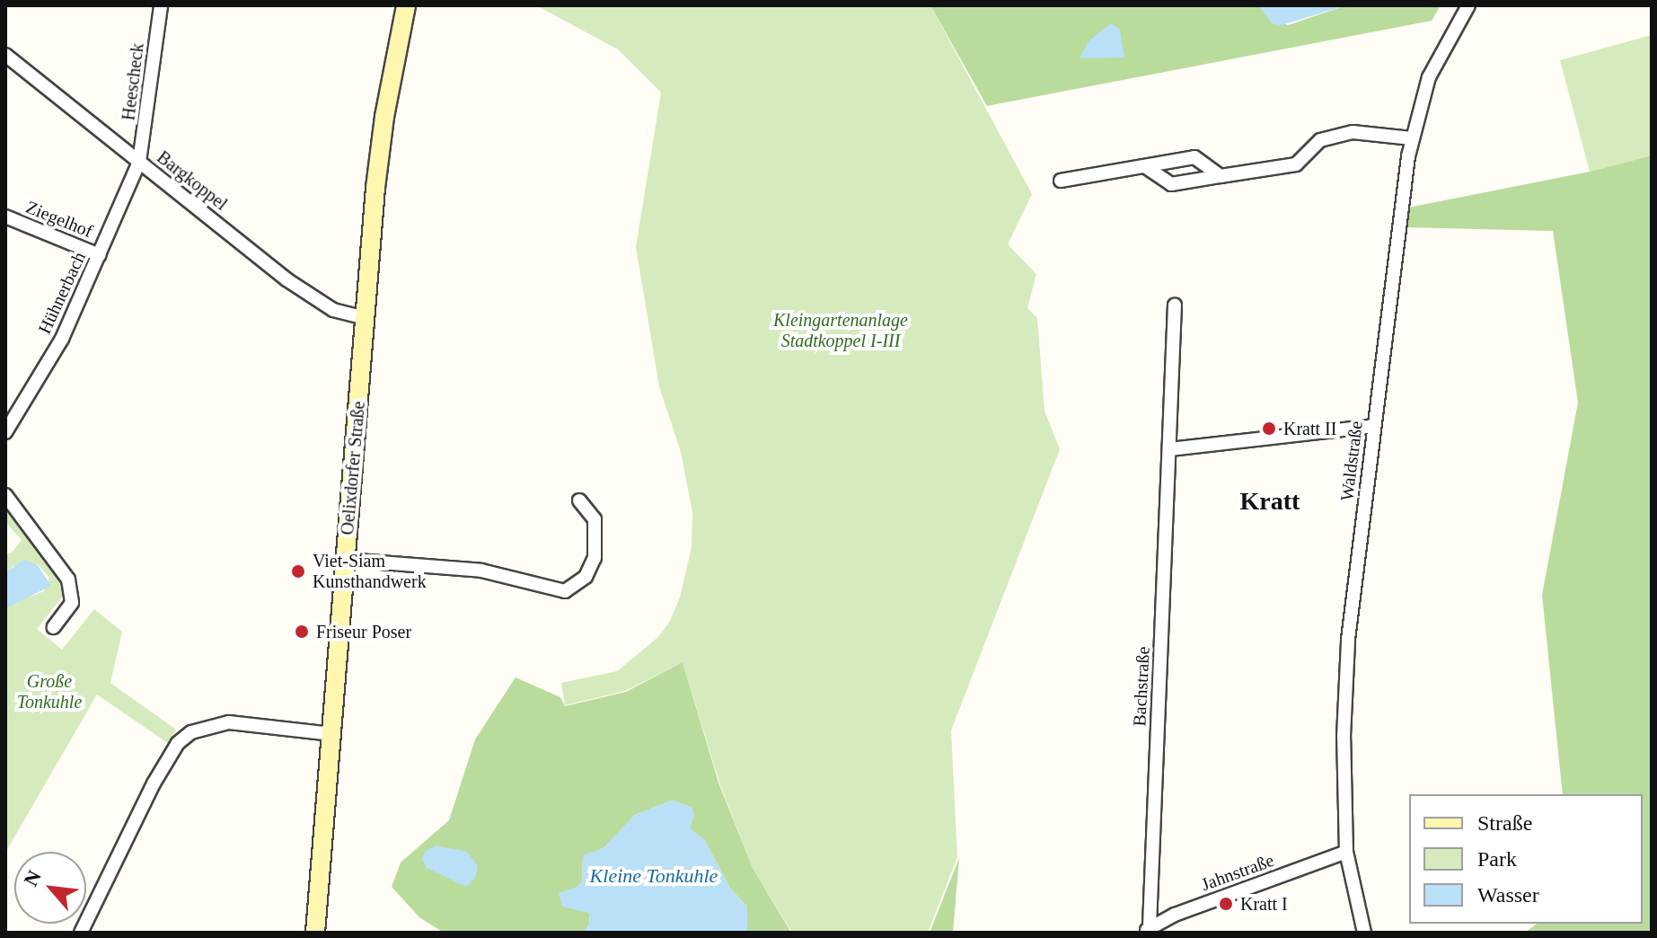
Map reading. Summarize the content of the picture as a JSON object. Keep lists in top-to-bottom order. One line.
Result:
{"streets":{"street":["Heescheck","Bargkoppel","Ziegelhof","Hühnerbach","Waldstraße","Oelixdorfer Straße","Bachstraße","Jahnstraße"]},"crossings":[["Heescheck","Bargkoppel"],["Heescheck","Hühnerbach"],["Bargkoppel","Hühnerbach"],["Bargkoppel","Oelixdorfer Straße"],["Ziegelhof","Hühnerbach"],["Waldstraße","Jahnstraße"],["Bachstraße","Jahnstraße"]],"districts":["Kratt"],"water":["Kleine Tonkuhle"],"parks":["Kleingartenanlage Stadtkoppel I-III","Große Tonkuhle"],"places":["Kratt II","Viet-Siam Kunsthandwerk","Friseur Poser","Kratt I"],"legend":["Straße","Park","Wasser"],"north":"top left"}
